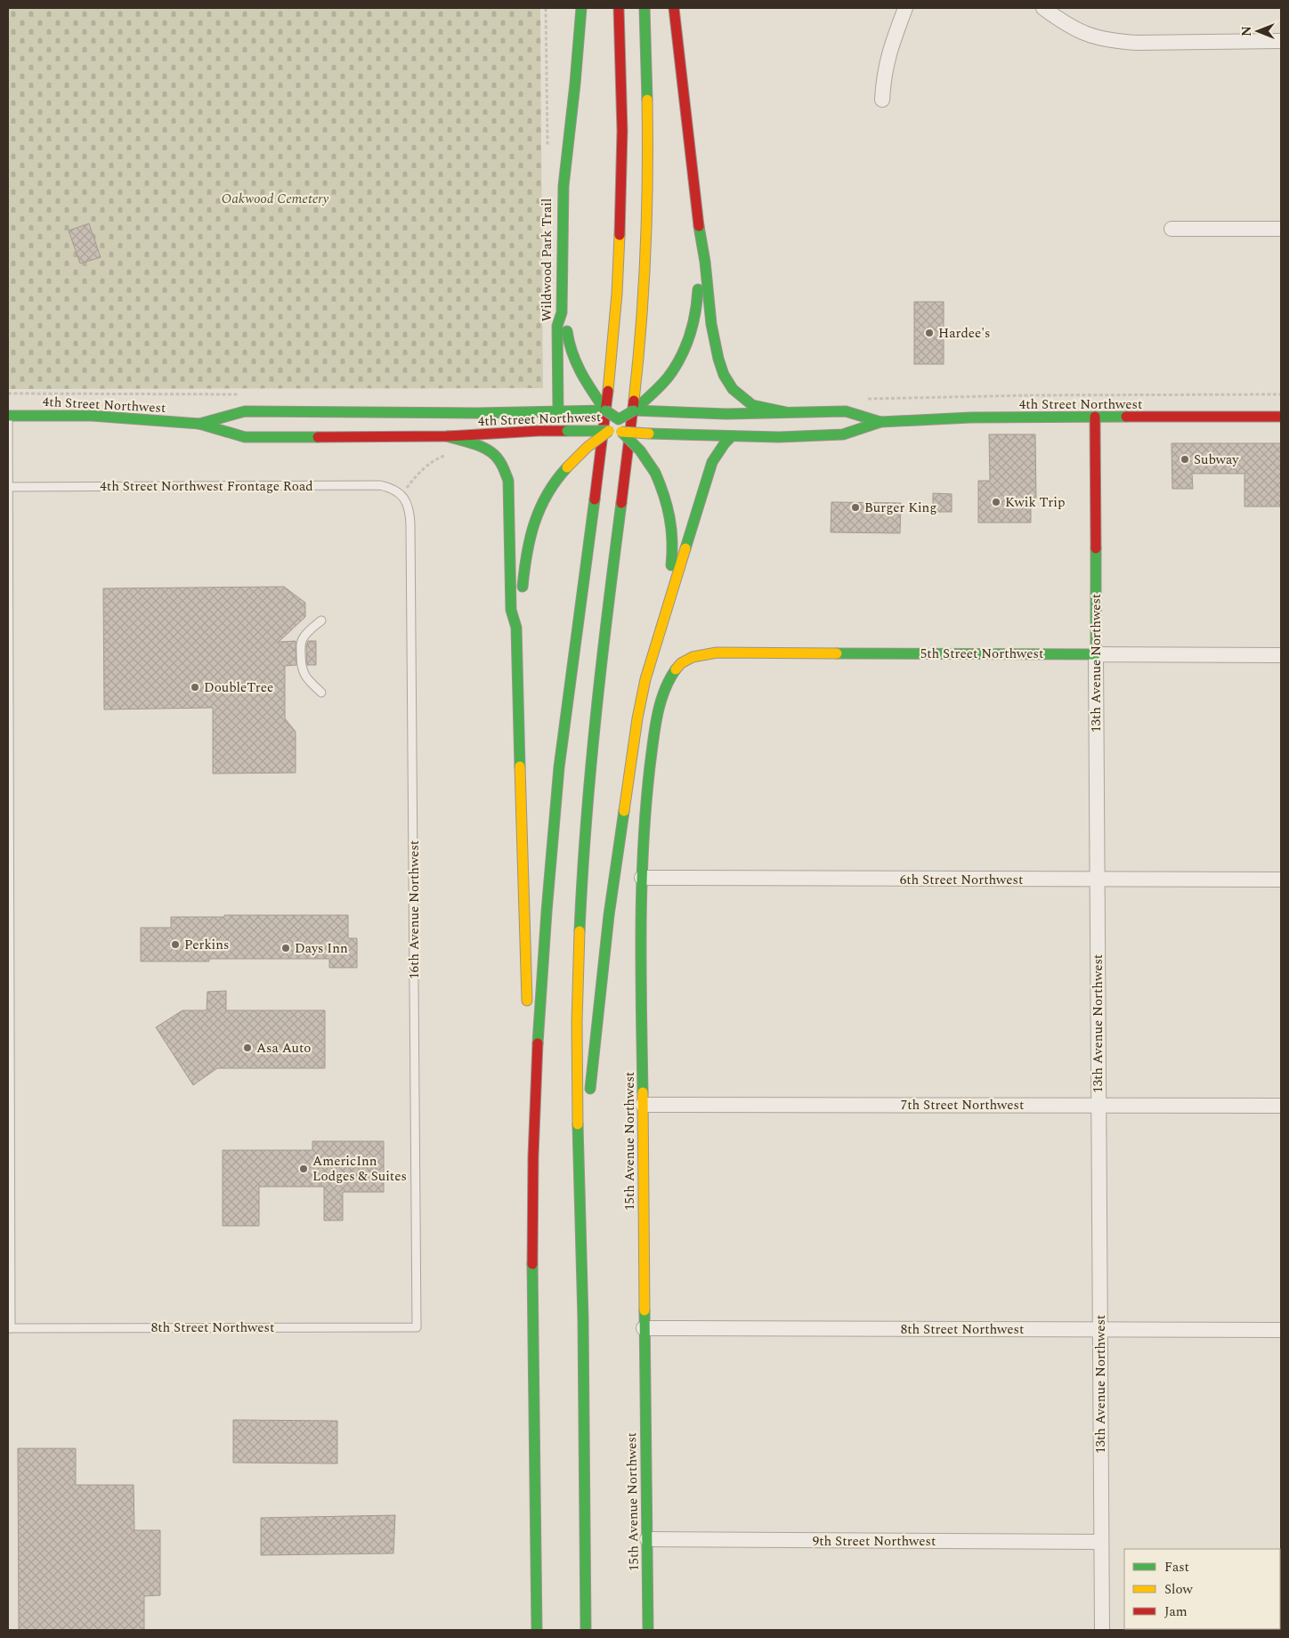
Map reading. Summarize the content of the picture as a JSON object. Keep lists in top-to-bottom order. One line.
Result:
{"streets":{"main road":["4th Street Northwest","5th Street Northwest","13th Avenue Northwest","15th Avenue Northwest"],"street":["6th Street Northwest","7th Street Northwest","8th Street Northwest","9th Street Northwest"],"lane":["4th Street Northwest Frontage Road","16th Avenue Northwest"]},"crossings":[["4th Street Northwest","13th Avenue Northwest"],["4th Street Northwest Frontage Road","16th Avenue Northwest"],["5th Street Northwest","13th Avenue Northwest"],["5th Street Northwest","15th Avenue Northwest"],["13th Avenue Northwest","6th Street Northwest"],["13th Avenue Northwest","7th Street Northwest"],["13th Avenue Northwest","8th Street Northwest"],["13th Avenue Northwest","9th Street Northwest"],["6th Street Northwest","15th Avenue Northwest"],["16th Avenue Northwest","8th Street Northwest"],["7th Street Northwest","15th Avenue Northwest"],["15th Avenue Northwest","8th Street Northwest"],["15th Avenue Northwest","9th Street Northwest"]],"parks":["Oakwood Cemetery"],"places":["Hardee's","Subway","Kwik Trip","Burger King","DoubleTree","Perkins","Days Inn","Asa Auto","AmericInn Lodges & Suites"],"legend":["Fast","Slow","Jam"],"north":"left"}
